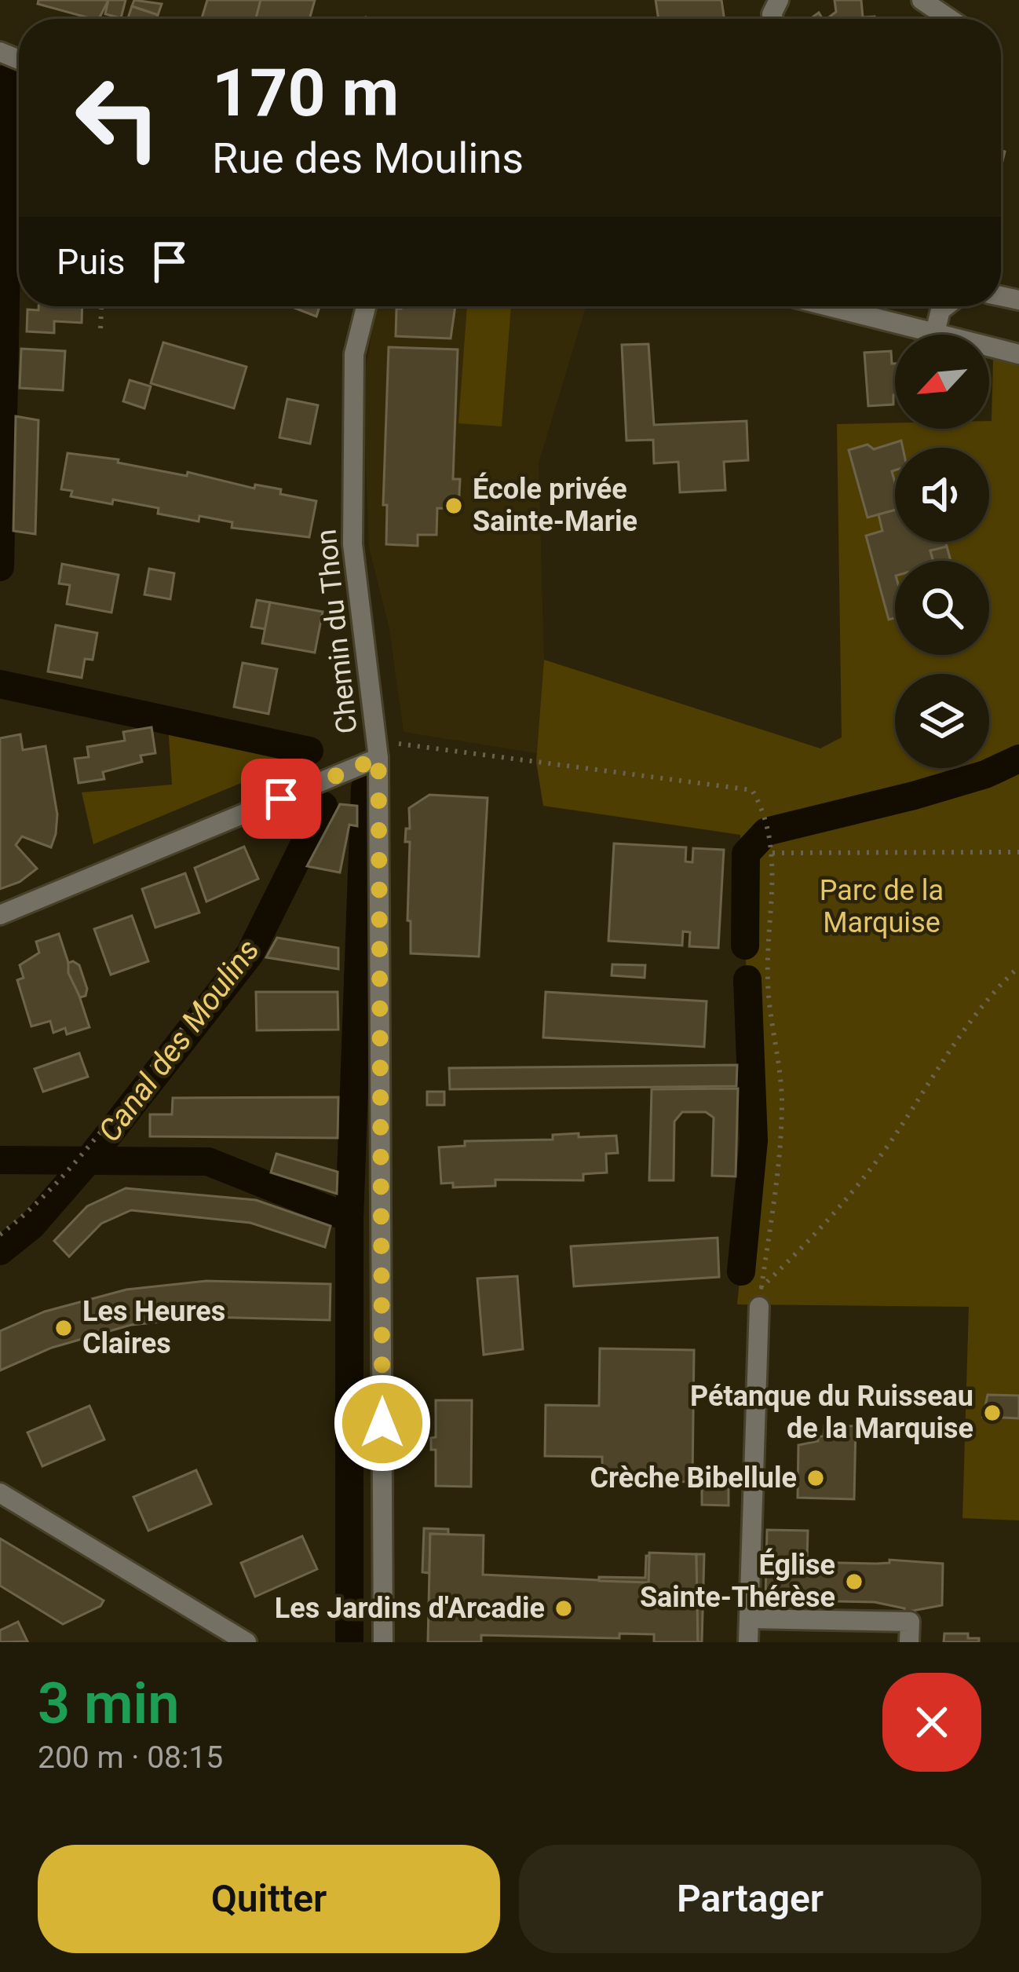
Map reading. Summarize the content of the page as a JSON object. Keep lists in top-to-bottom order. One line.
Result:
{"streets":{"street":["Chemin du Thon"]},"water":["Canal des Moulins"],"parks":["Parc de la Marquise"],"places":["École privée Sainte-Marie","Les Heures Claires","Pétanque du Ruisseau de la Marquise","Crèche Bibellule","Église Sainte-Thérèse","Les Jardins d'Arcadie"],"north":"bottom left","page":{"turn":["170 m","Rue des Moulins"],"then":"Puis","heading":["3 min","200 m · 08:15"],"buttons":["Quitter","Partager"]}}
